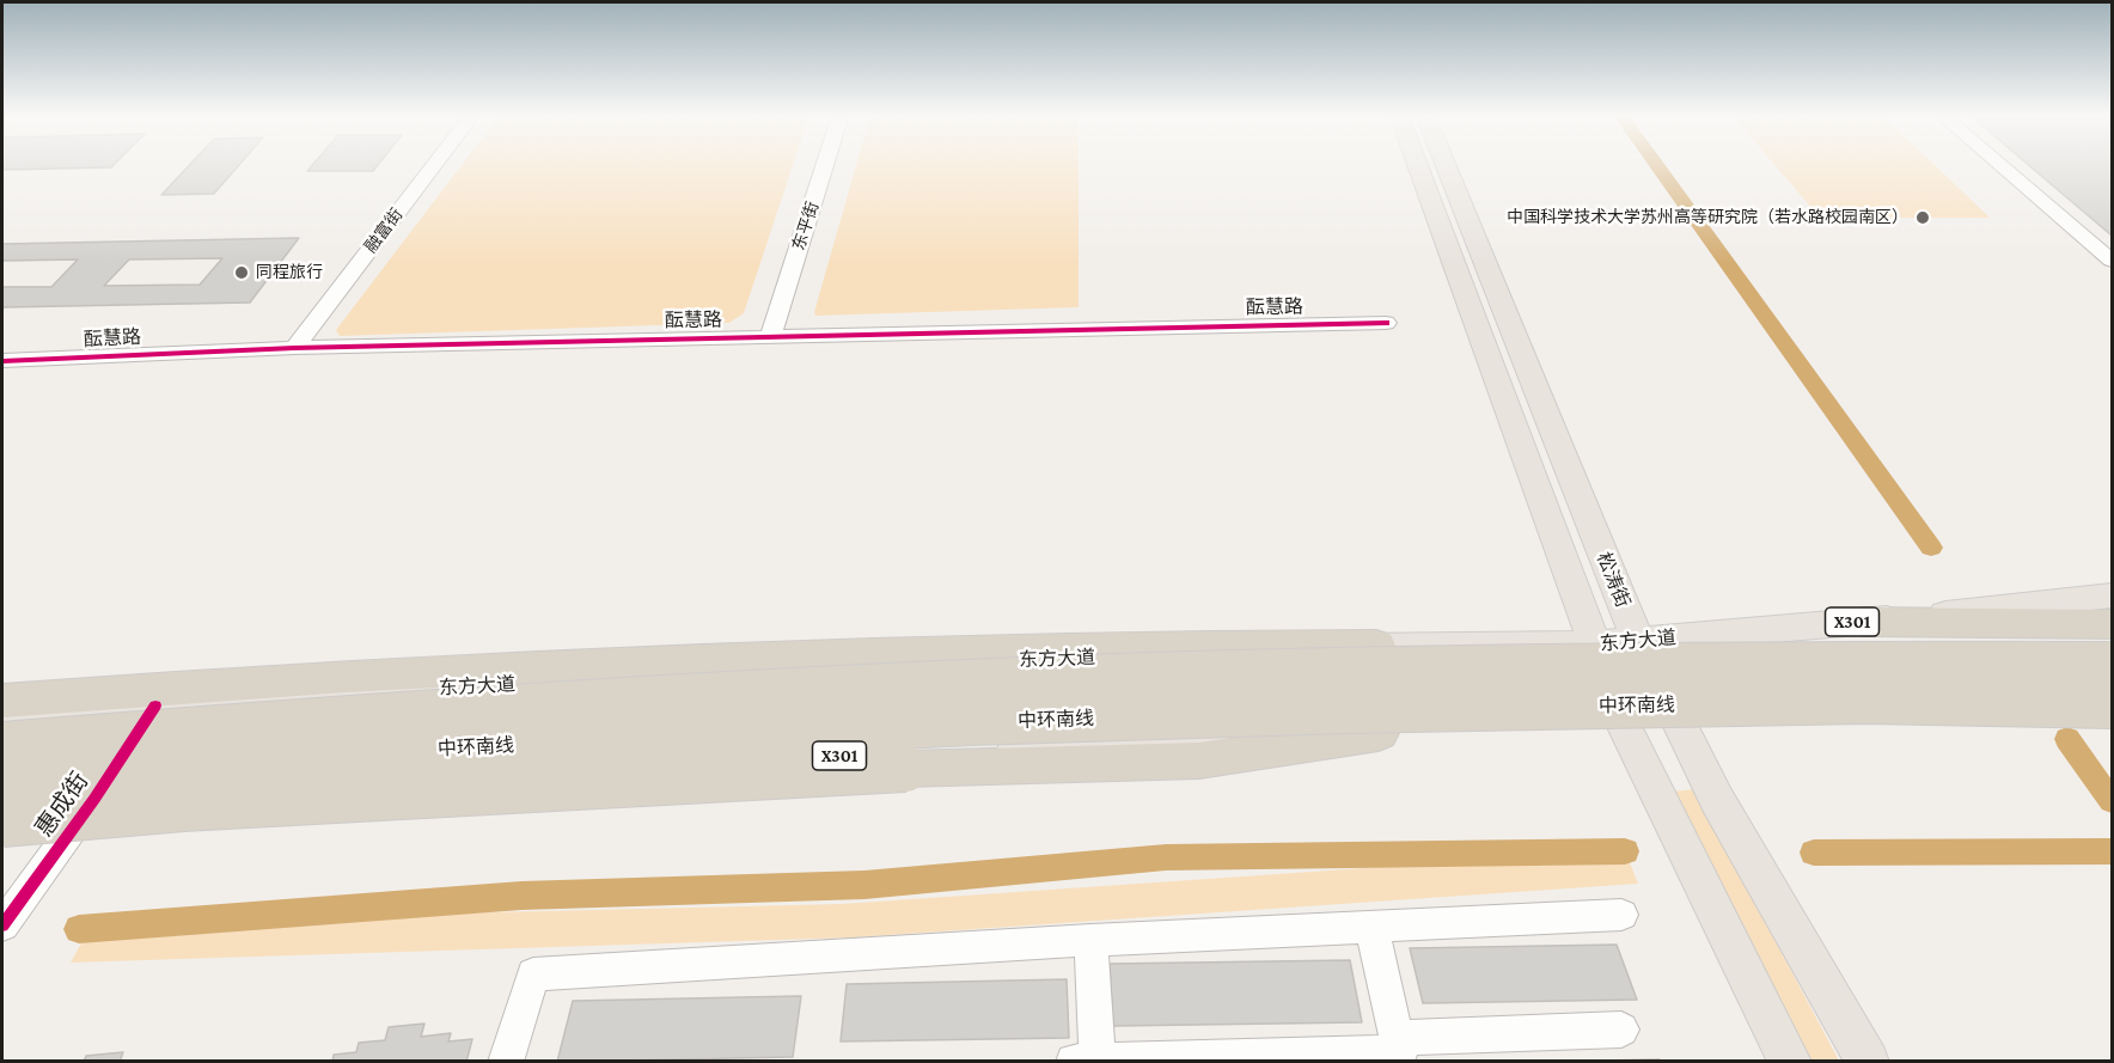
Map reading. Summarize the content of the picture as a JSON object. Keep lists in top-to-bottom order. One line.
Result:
{"streets":{"highway":["中环南线"],"main road":["松涛街","X301","东方大道"],"street":["东平街","融富街","酝慧路","惠成街"]},"crossings":[["东平街","酝慧路"],["融富街","酝慧路"],["松涛街","X301"],["松涛街","东方大道"],["X301","惠成街"],["东方大道","惠成街"]],"places":["中国科学技术大学苏州高等研究院（若水路校园南区）","同程旅行"]}
